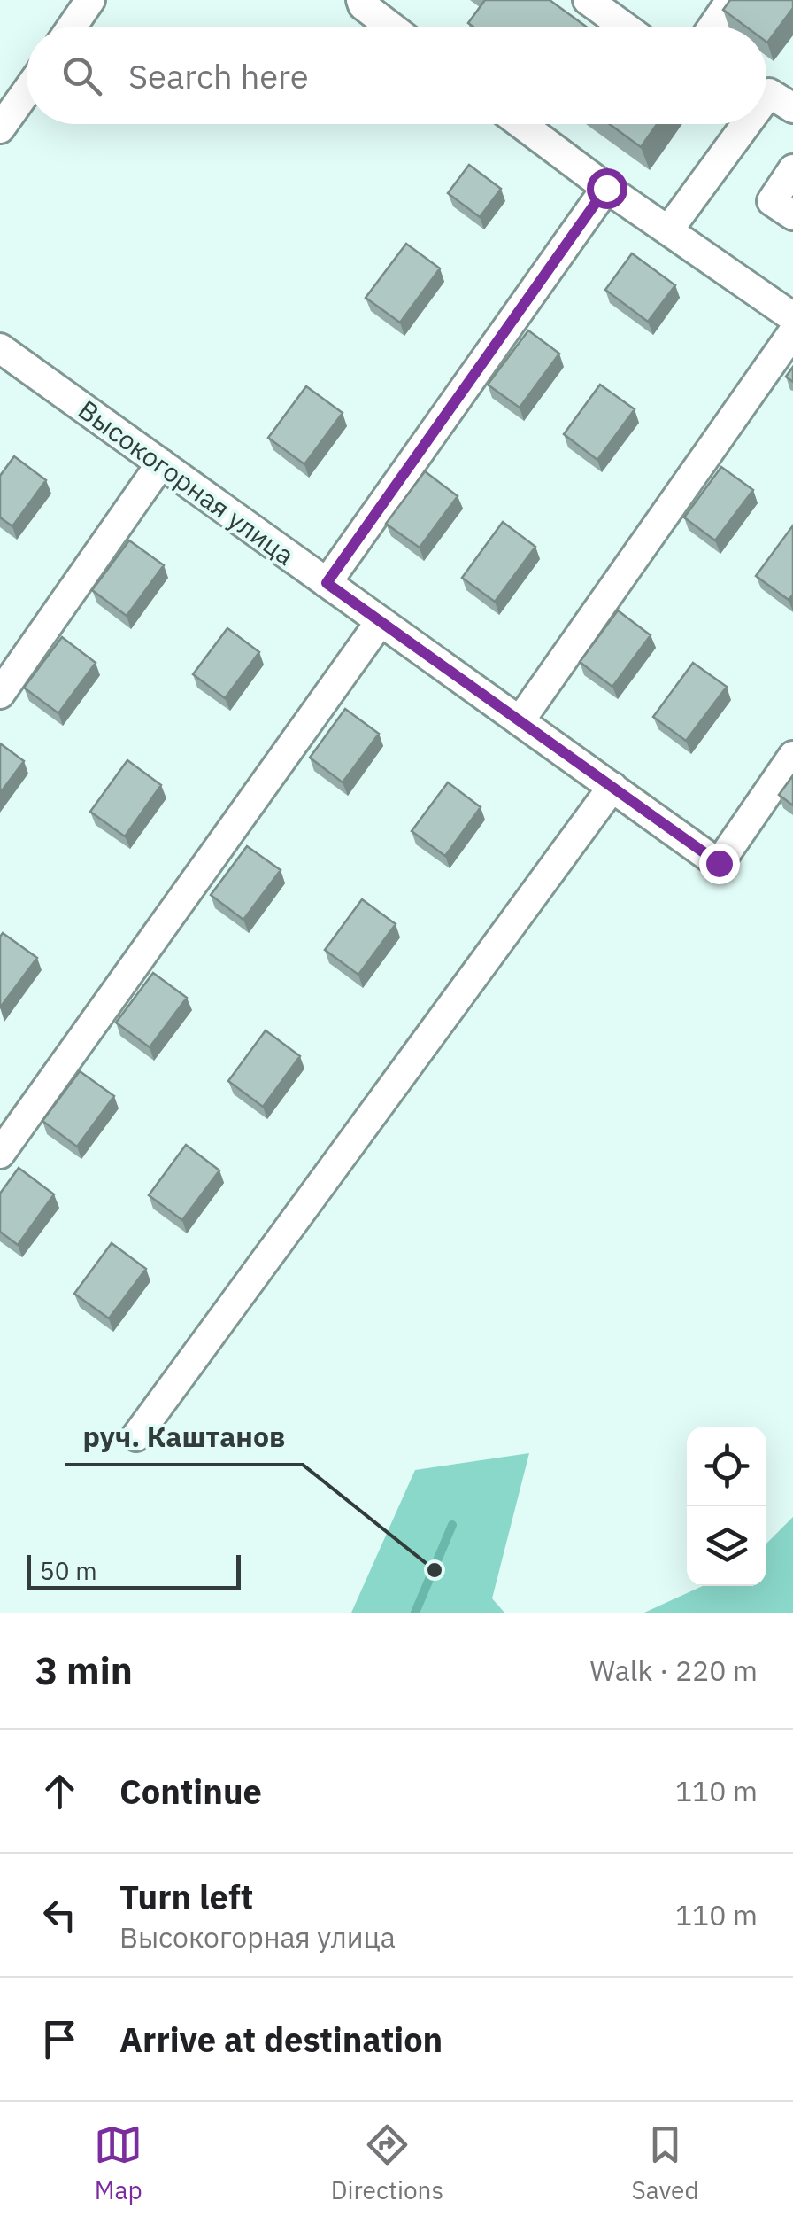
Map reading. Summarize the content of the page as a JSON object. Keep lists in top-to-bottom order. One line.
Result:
{"streets":{"street":["Высокогорная улица"]},"places":["руч. Каштанов"],"scale_bar":"50 m","page":{"search":"Search here","scale":"50 m","heading":["3 min","Walk · 220 m"],"list":[["Continue","110 m"],["Turn left","Высокогорная улица","110 m"],"Arrive at destination"],"nav":["Map","Directions","Saved"]}}
